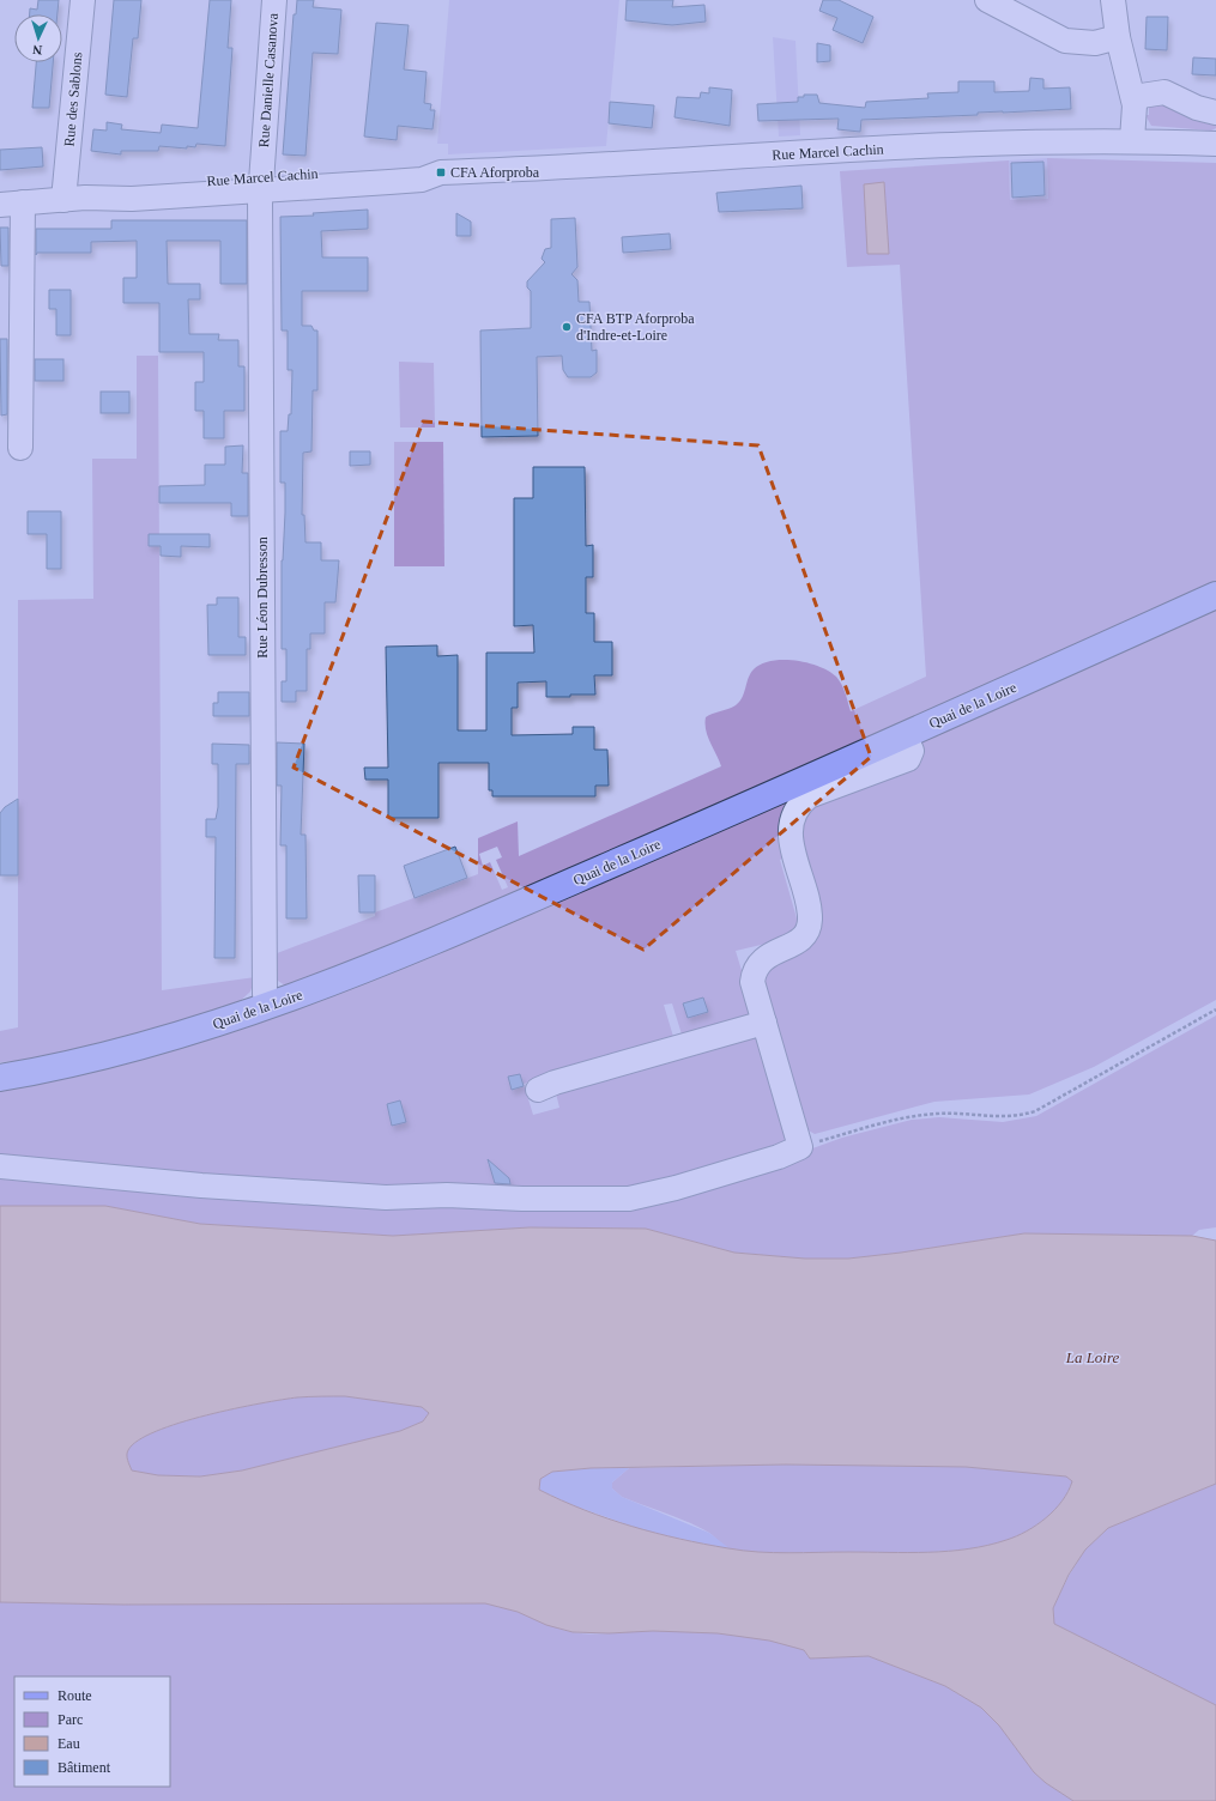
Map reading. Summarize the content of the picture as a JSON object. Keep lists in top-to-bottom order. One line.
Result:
{"streets":{"main road":["Quai de la Loire"],"street":["Rue Danielle Casanova","Rue des Sablons","Rue Marcel Cachin","Rue Léon Dubresson"]},"crossings":[["Rue Danielle Casanova","Rue Marcel Cachin"],["Rue Danielle Casanova","Rue Léon Dubresson"],["Rue des Sablons","Rue Marcel Cachin"],["Rue Marcel Cachin","Rue Léon Dubresson"],["Rue Léon Dubresson","Quai de la Loire"]],"water":["La Loire"],"places":{"transit":["CFA Aforproba"],"other":["CFA BTP Aforproba d'Indre-et-Loire"]},"legend":["Route","Parc","Eau","Bâtiment"],"north":"bottom"}
